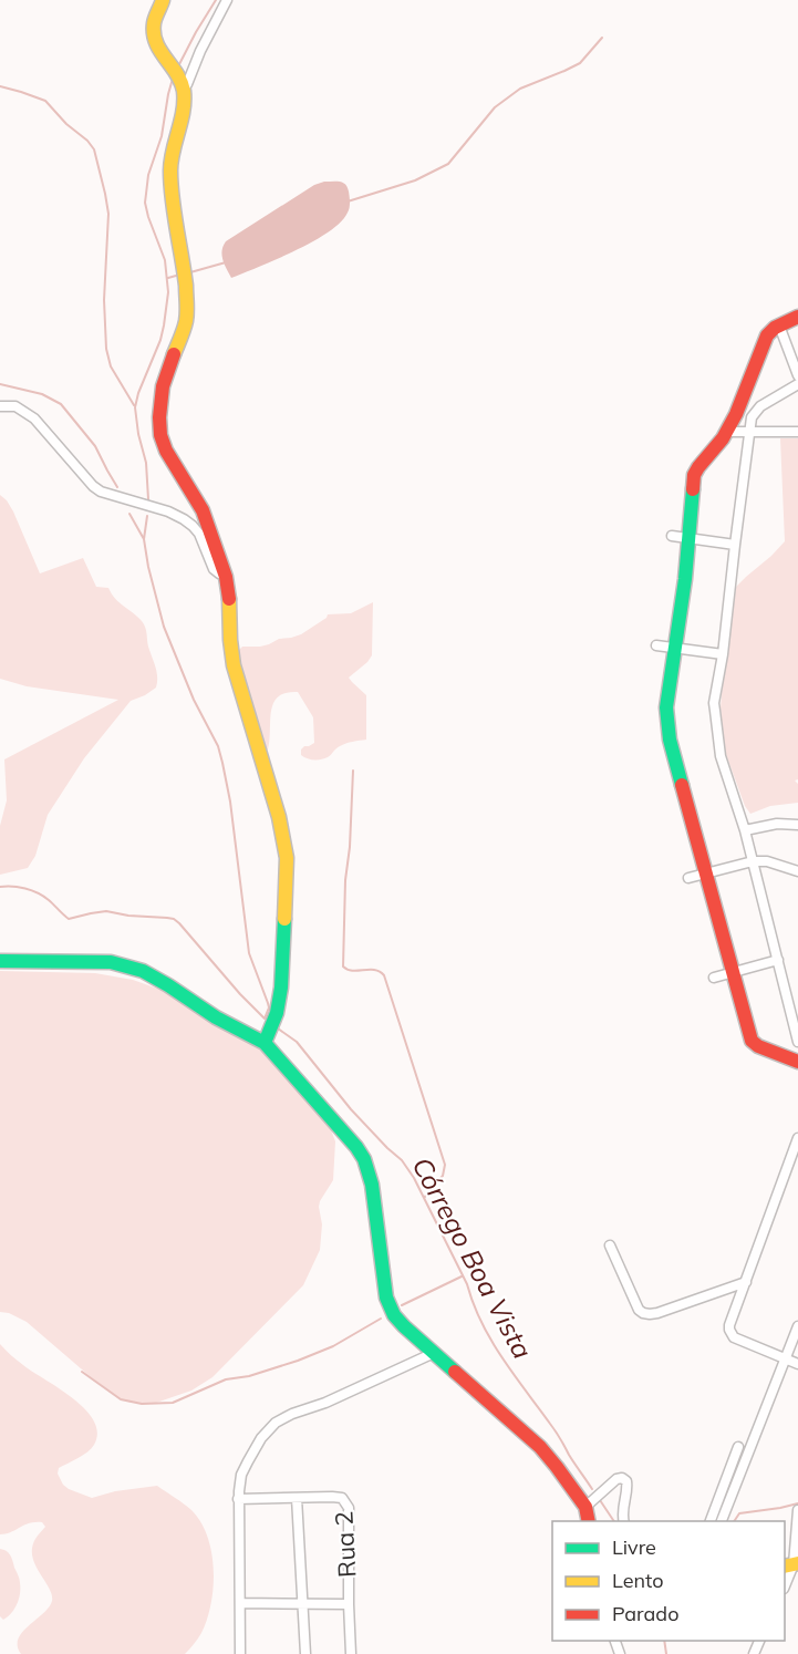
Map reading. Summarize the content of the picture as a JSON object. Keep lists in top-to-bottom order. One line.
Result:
{"streets":{"street":["Rua 2"]},"water":["Córrego Boa Vista"],"legend":["Livre","Lento","Parado"]}
